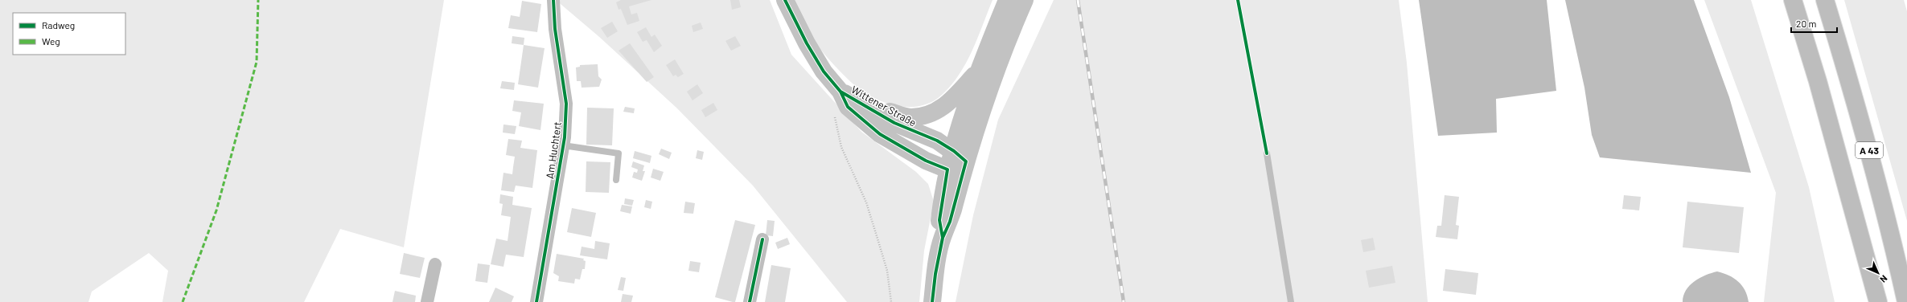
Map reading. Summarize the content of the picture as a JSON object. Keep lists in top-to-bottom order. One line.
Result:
{"streets":{"highway":["A 43"],"main road":["Wittener Straße"],"street":["Am Huchtert"]},"legend":["Radweg","Weg"],"scale_bar":"20 m","north":"bottom right"}
